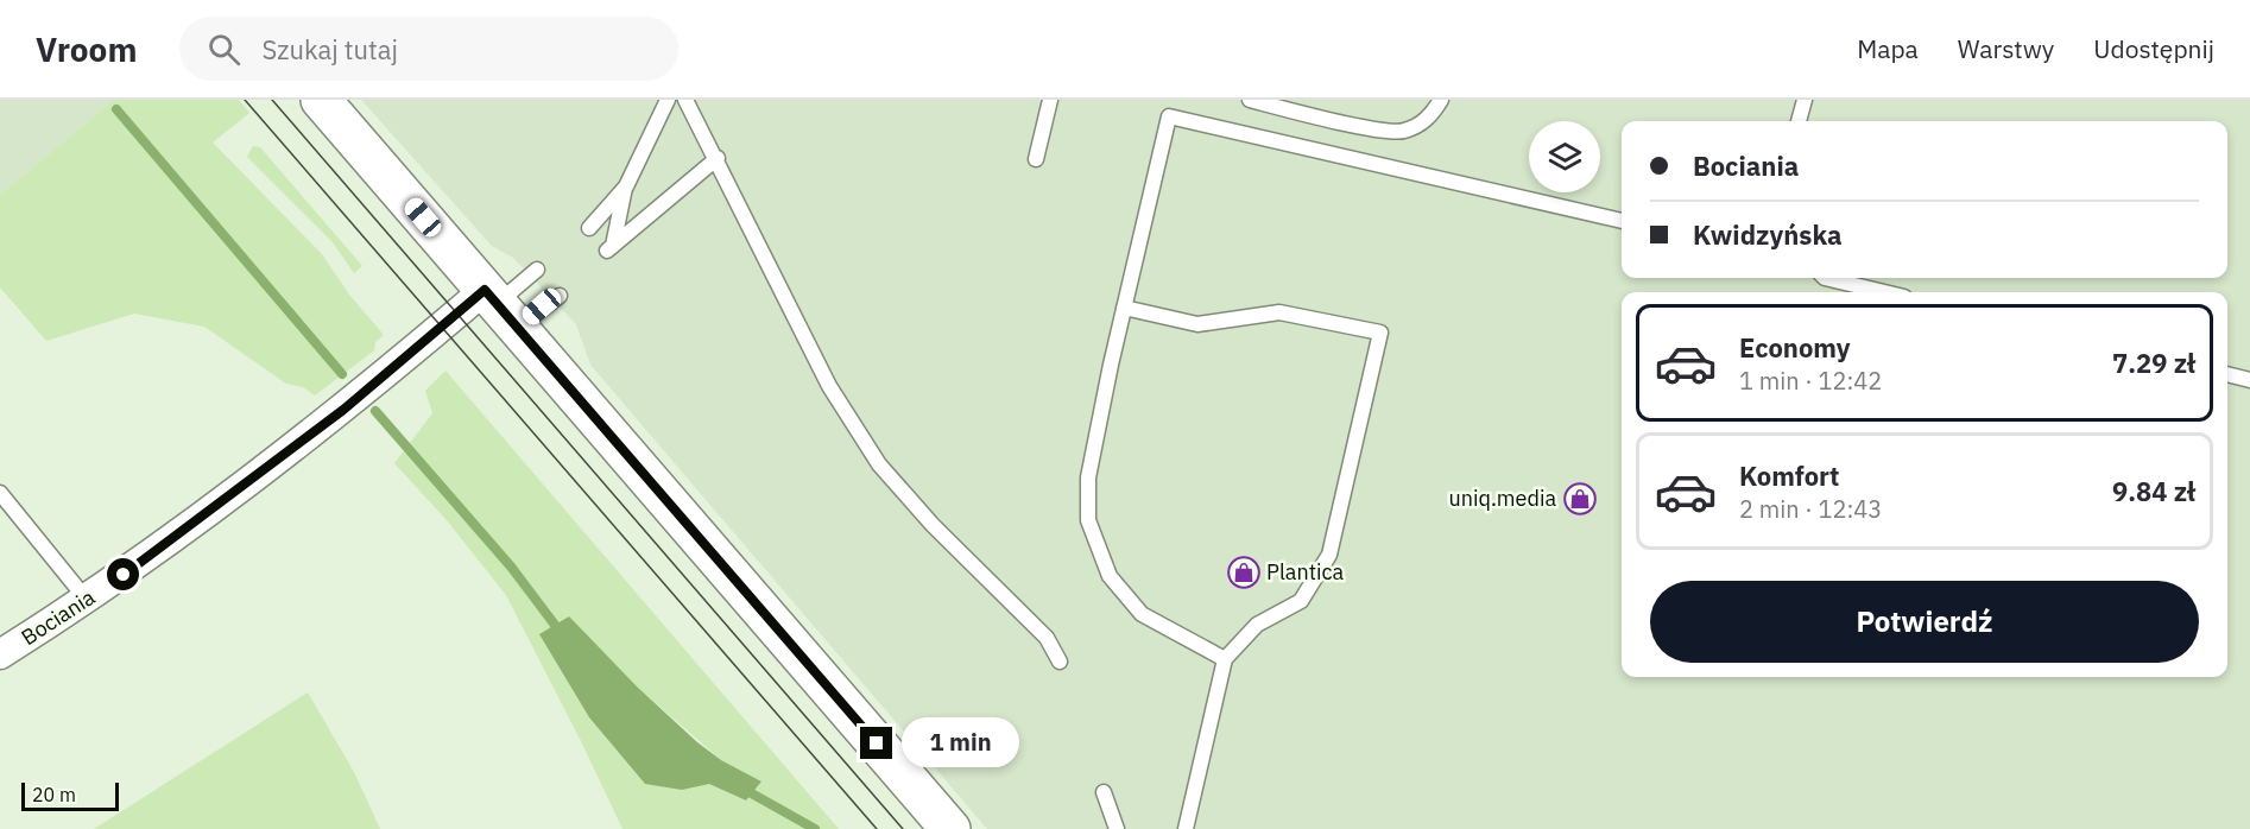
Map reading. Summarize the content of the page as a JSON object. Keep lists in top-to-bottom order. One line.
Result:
{"streets":{"street":["Bociania"]},"places":{"shop":["uniq.media","Plantica"]},"scale_bar":"20 m","page":{"header":"Vroom","search":"Szukaj tutaj","nav":["Mapa","Warstwy","Udostępnij"],"banner":["Bociania","Kwidzyńska"],"list":[{"name":"Economy","note":"1 min · 12:42","value":"7.29 zł"},{"name":"Komfort","note":"2 min · 12:43","value":"9.84 zł"}],"buttons":"Potwierdź","bubble":"1 min","scale":"20 m"}}
